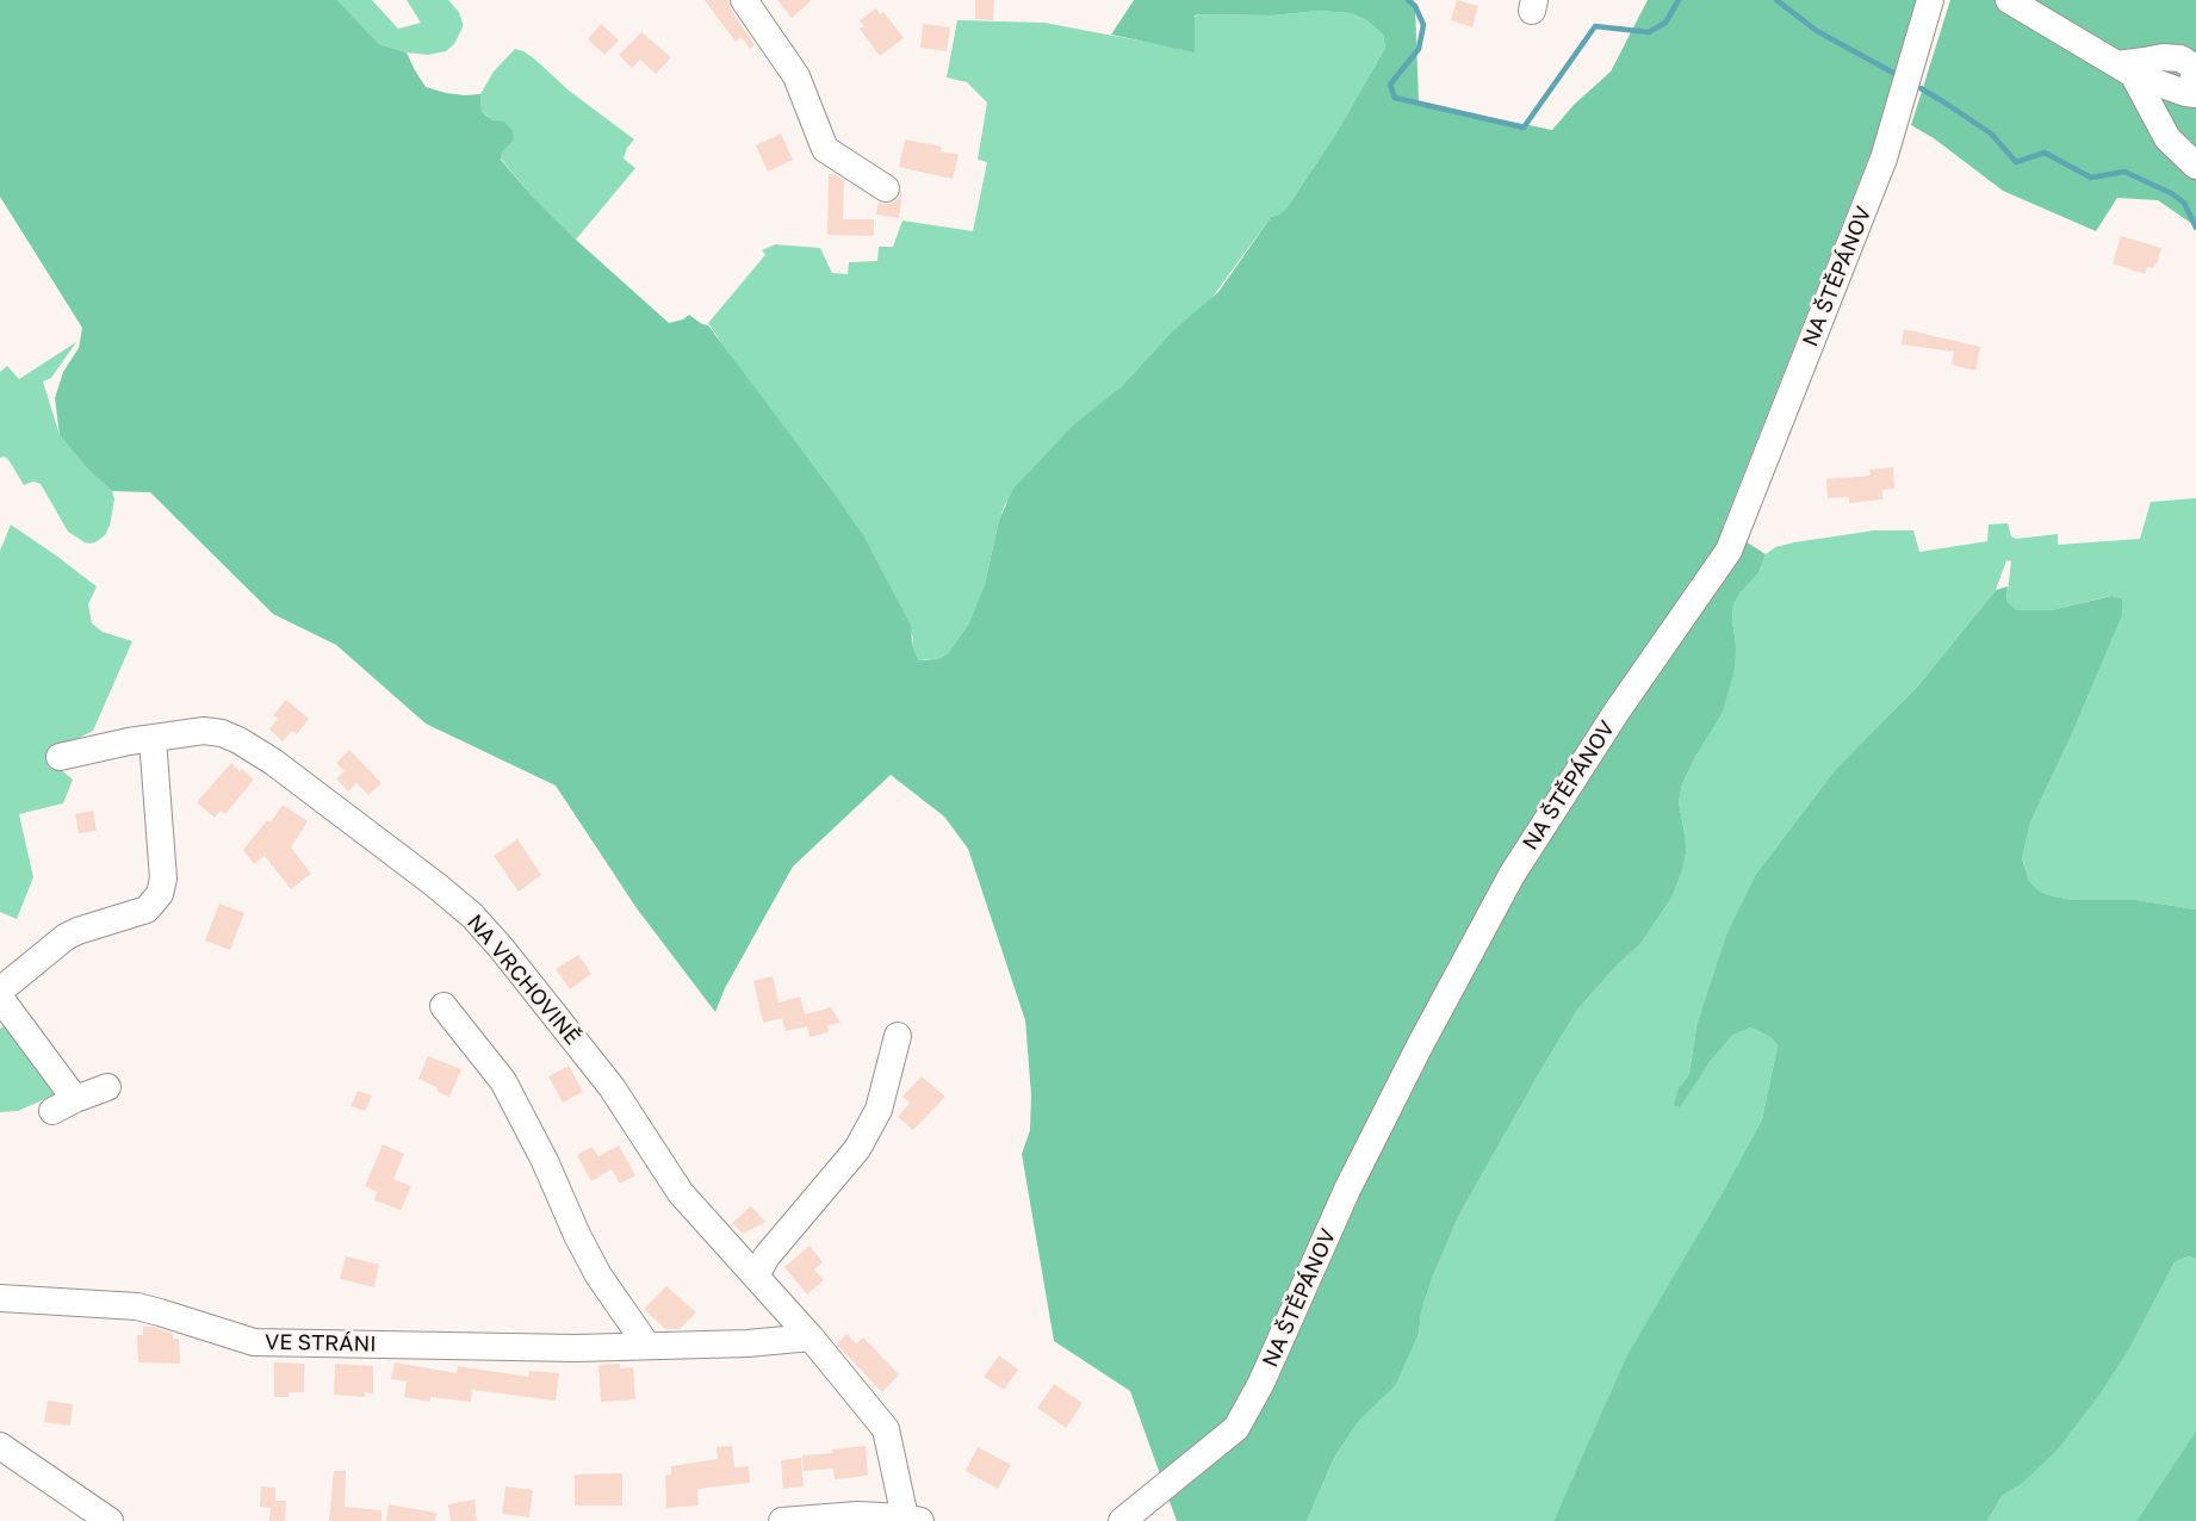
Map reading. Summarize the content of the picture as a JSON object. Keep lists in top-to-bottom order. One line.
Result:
{"streets":{"street":["NA ŠTĚPÁNOV","NA VRCHOVINĚ","VE STRÁNI"]},"crossings":[["NA VRCHOVINĚ","VE STRÁNI"]]}
